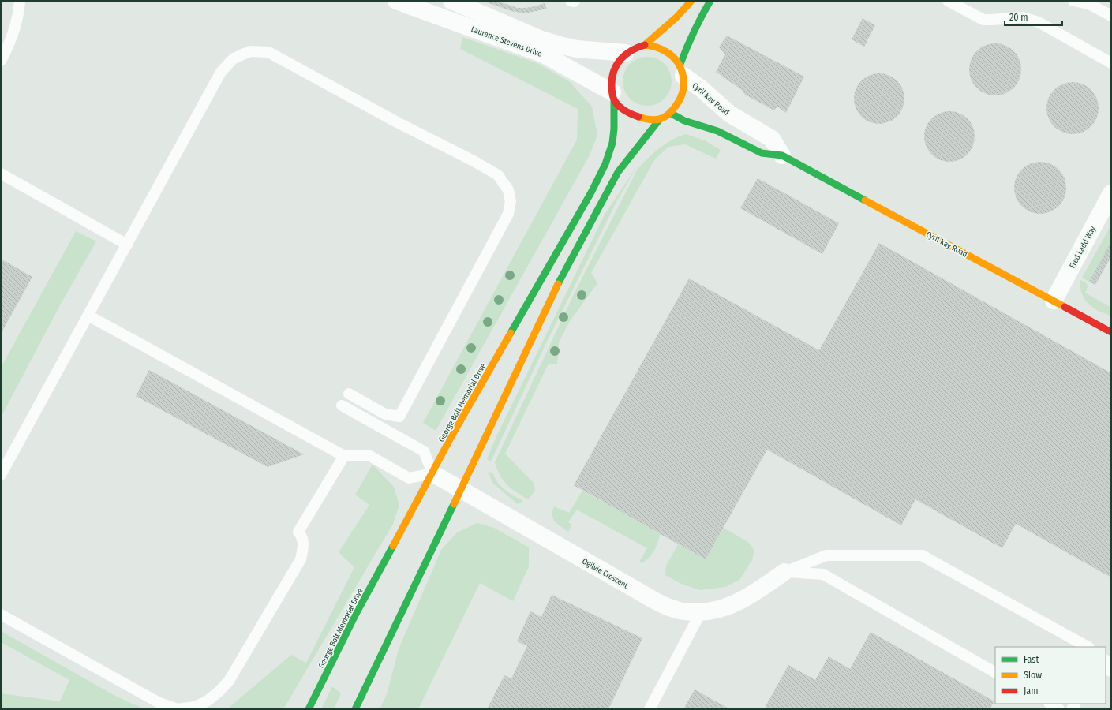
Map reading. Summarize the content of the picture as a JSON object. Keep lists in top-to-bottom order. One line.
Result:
{"streets":{"street":["Laurence Stevens Drive","Cyril Kay Road","Fred Ladd Way","George Bolt Memorial Drive","Ogilvie Crescent"]},"crossings":[["Laurence Stevens Drive","Cyril Kay Road"],["Laurence Stevens Drive","George Bolt Memorial Drive"],["Cyril Kay Road","Fred Ladd Way"],["Cyril Kay Road","George Bolt Memorial Drive"],["George Bolt Memorial Drive","Ogilvie Crescent"]],"legend":["Fast","Slow","Jam"],"scale_bar":"20 m"}
